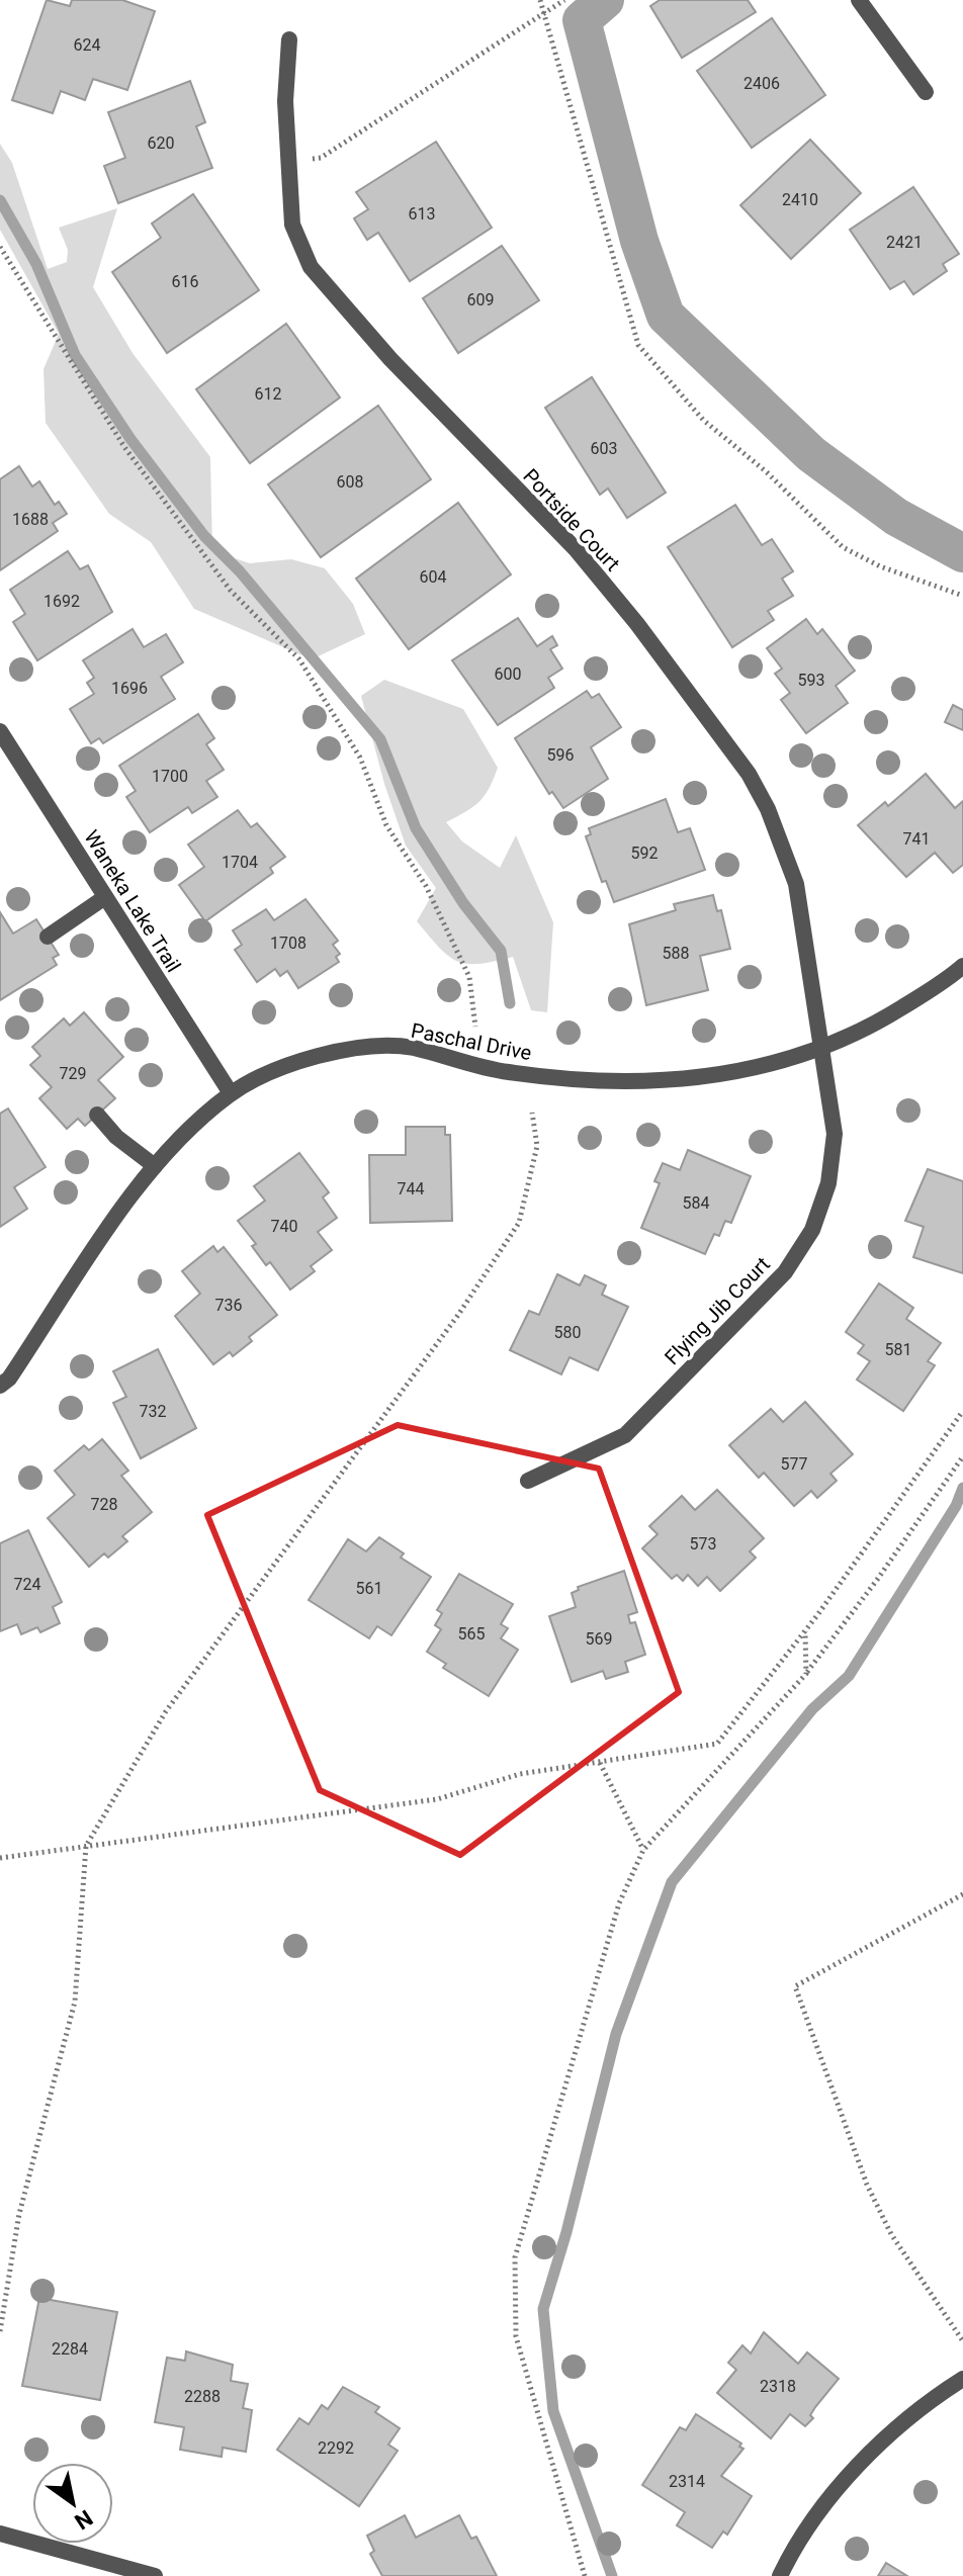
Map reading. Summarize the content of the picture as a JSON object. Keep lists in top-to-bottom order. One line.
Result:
{"streets":{"street":["Portside Court","Waneka Lake Trail","Paschal Drive","Flying Jib Court"]},"crossings":[["Portside Court","Paschal Drive"],["Portside Court","Flying Jib Court"],["Waneka Lake Trail","Paschal Drive"],["Paschal Drive","Flying Jib Court"]],"house_numbers":["624","2406","620","2410","613","2421","616","609","612","603","608","1688","604","1692","600","593","1696","596","1700","741","592","1704","1708","588","729","744","584","740","736","580","581","732","577","728","573","724","561","565","569","2284","2318","2288","2292","2314"],"north":"bottom right"}
